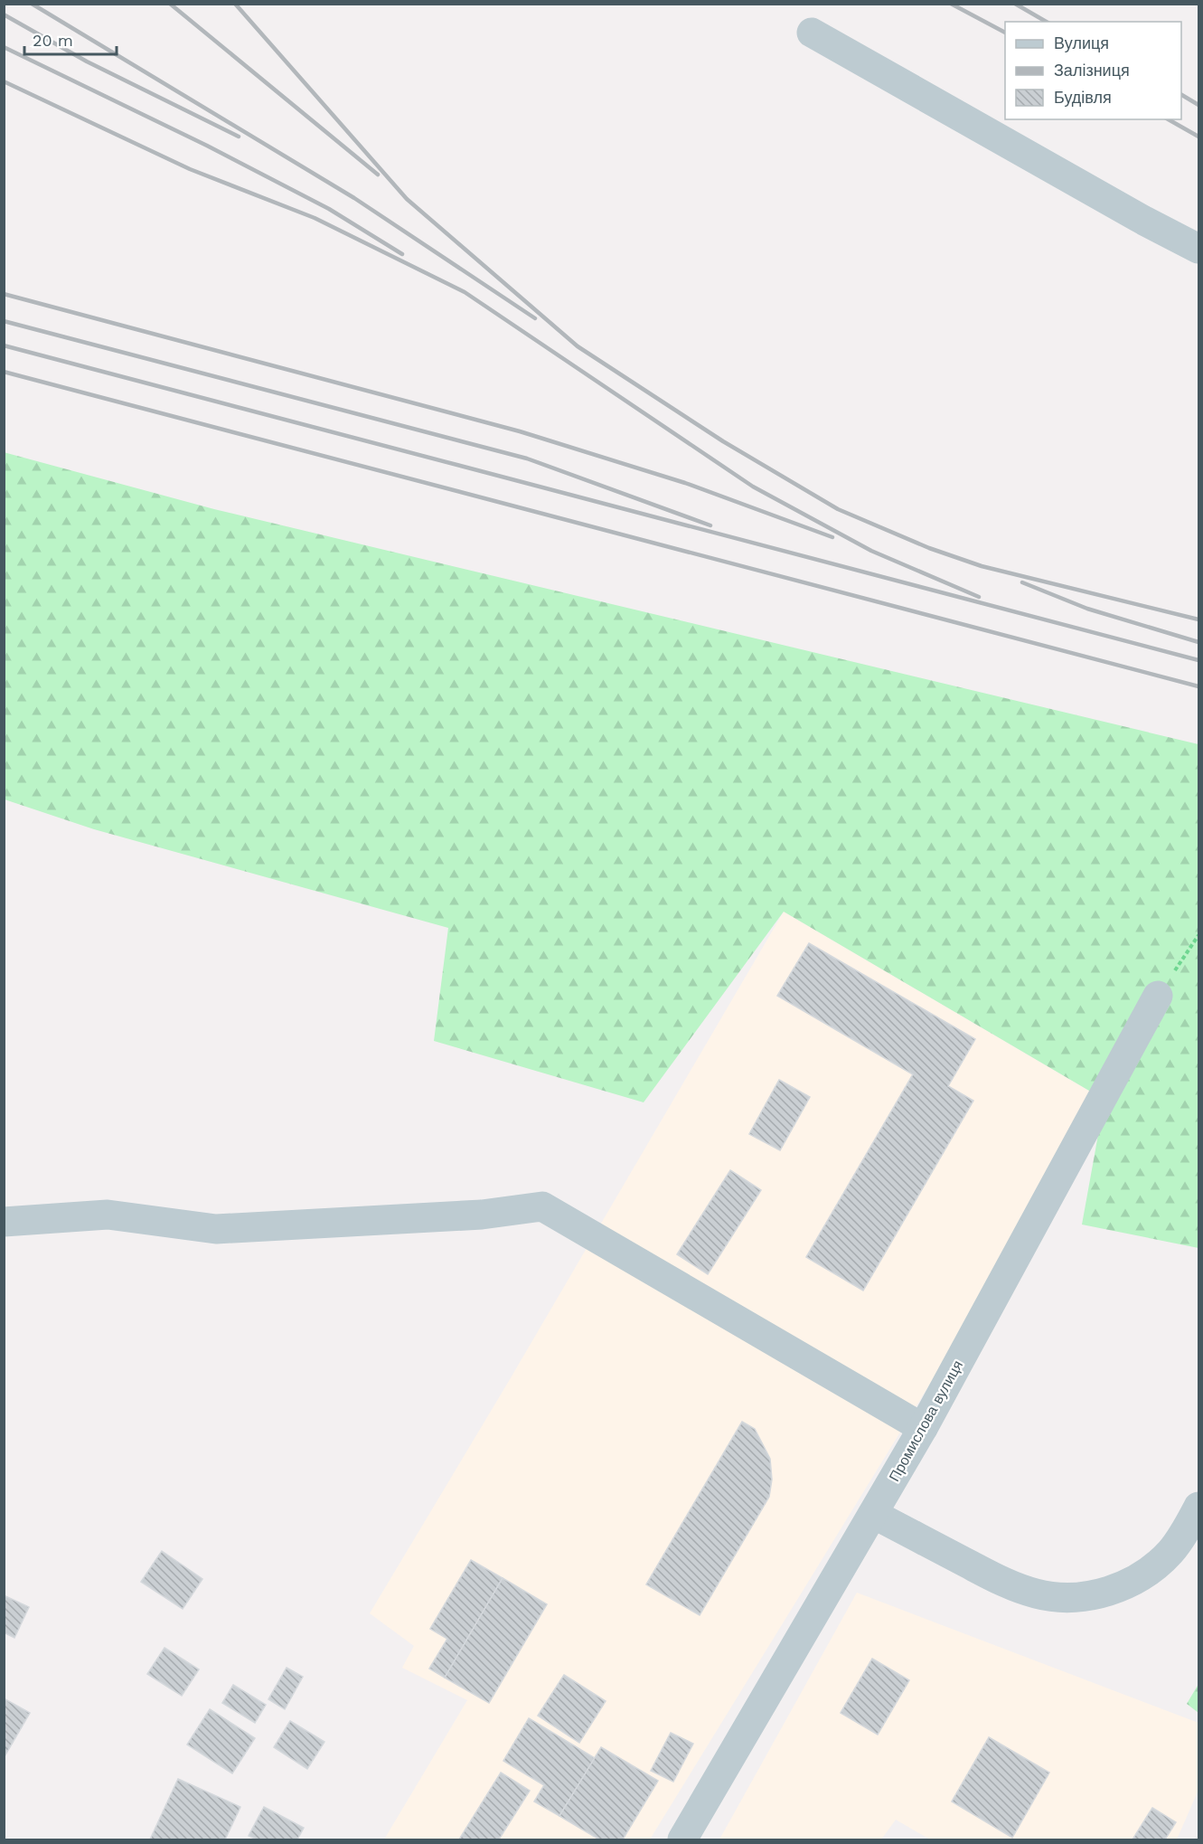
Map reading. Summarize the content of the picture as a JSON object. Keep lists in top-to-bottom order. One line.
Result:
{"streets":{"street":["Промислова вулиця"]},"legend":["Вулиця","Залізниця","Будівля"],"scale_bar":"20 m"}
